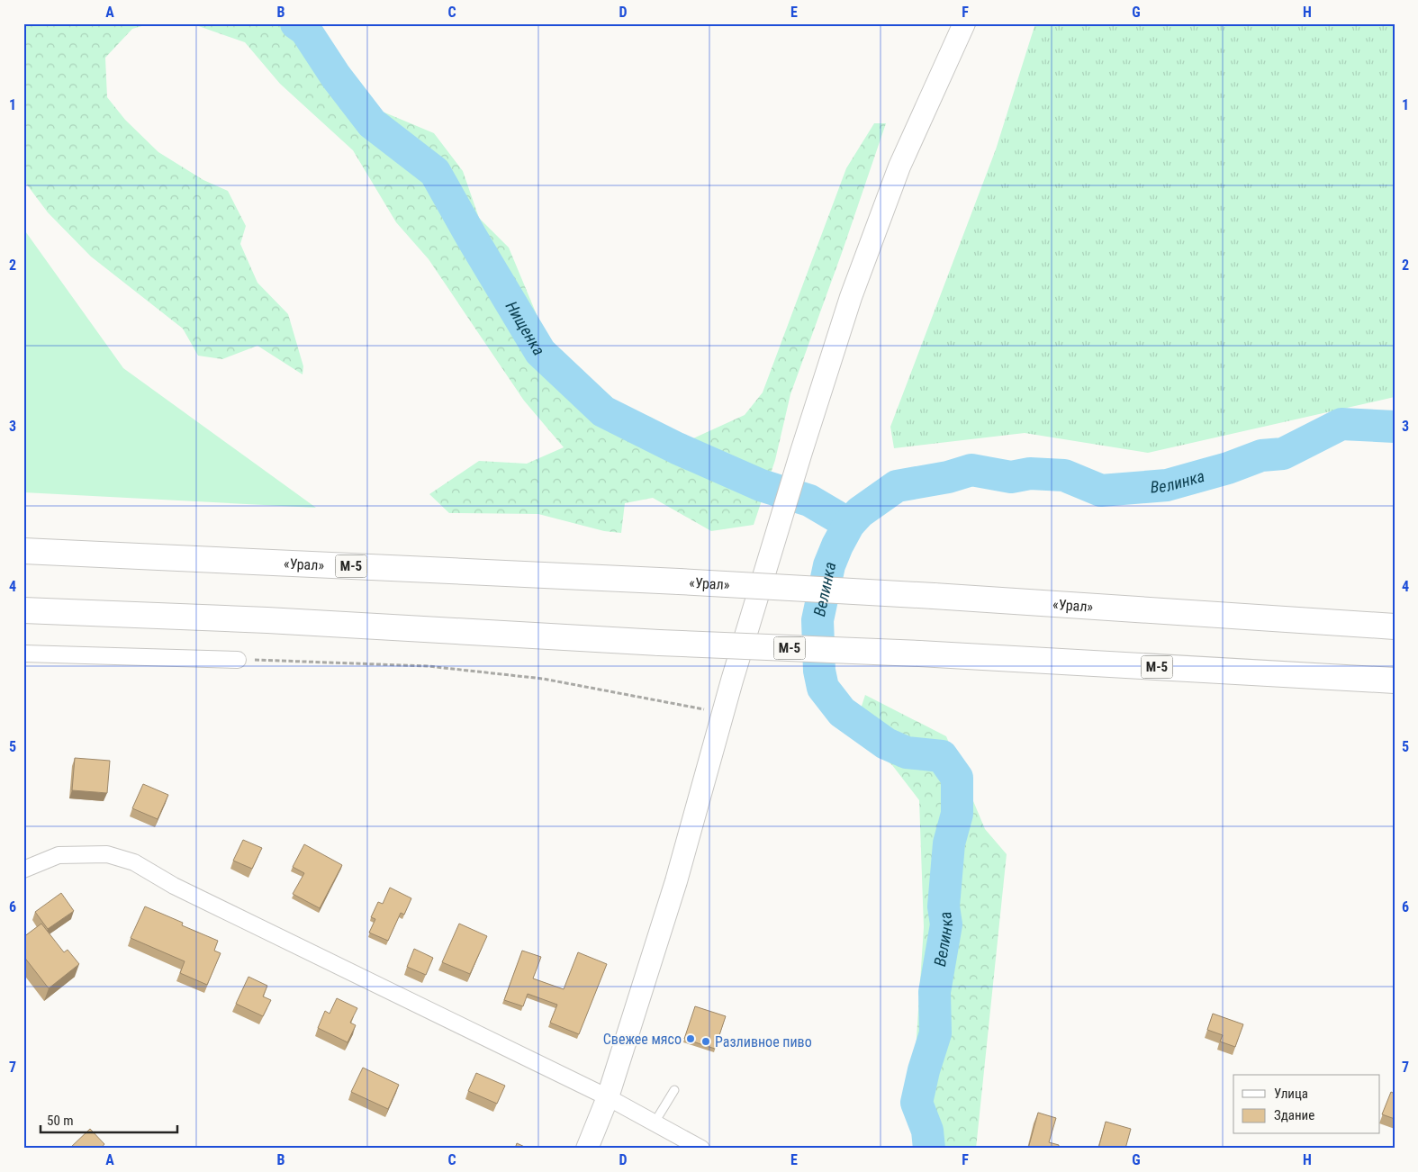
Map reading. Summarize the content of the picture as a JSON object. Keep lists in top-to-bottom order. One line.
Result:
{"streets":{"highway":["«Урал»","М-5"]},"water":["Нищенка","Велинка"],"places":["Свежее мясо","Разливное пиво"],"legend":["Улица","Здание"],"scale_bar":"50 m","grid":{"columns":["A","B","C","D","E","F","G","H"],"rows":["1","2","3","4","5","6","7"]}}
